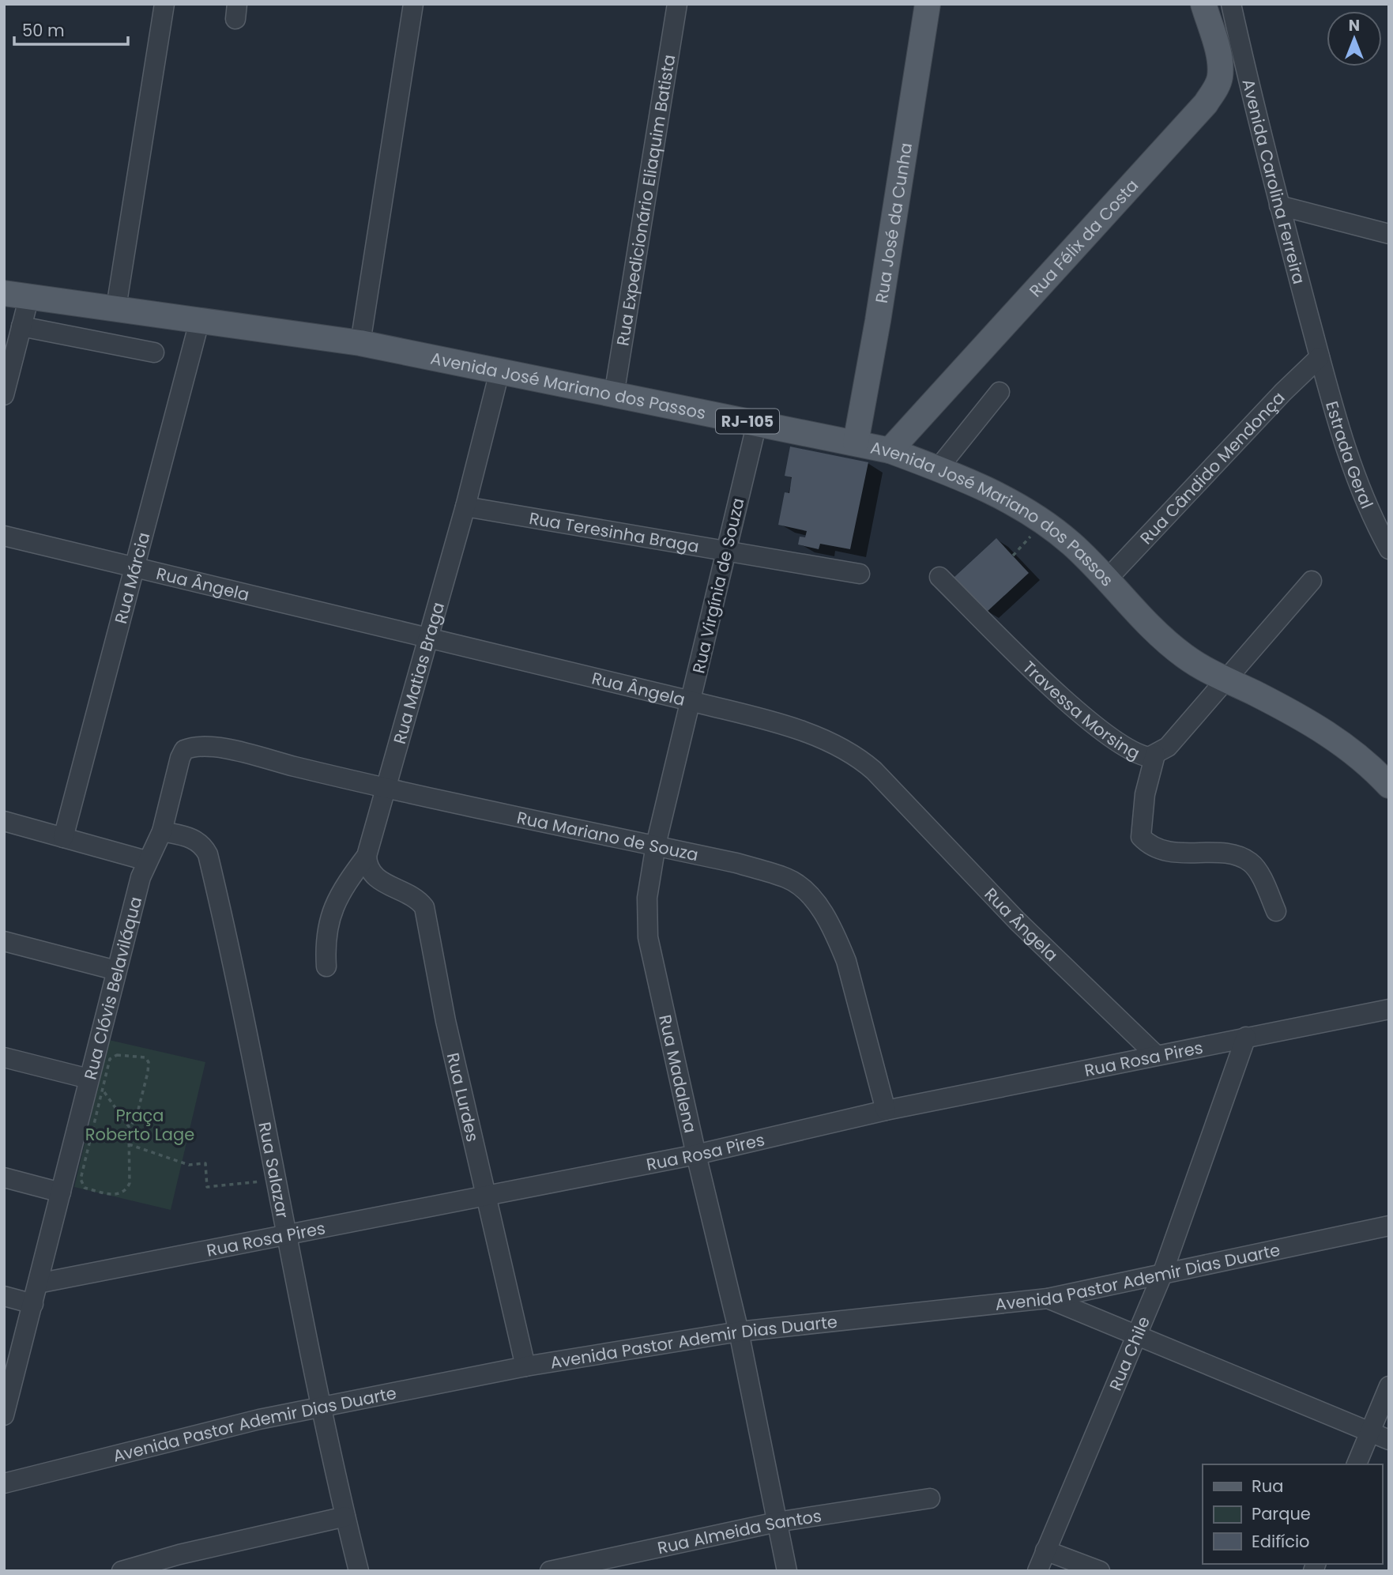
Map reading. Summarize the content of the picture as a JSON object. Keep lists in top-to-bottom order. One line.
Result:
{"streets":{"main road":["Rua José da Cunha","Rua Félix da Costa","Avenida José Mariano dos Passos","RJ-105"],"street":["Avenida Carolina Ferreira","Rua Expedicionário Eliaquim Batista","Estrada Geral","Rua Cândido Mendonça","Rua Teresinha Braga","Rua Márcia","Rua Ângela","Rua Virgínia de Souza","Rua Matias Braga","Travessa Morsing","Rua Mariano de Souza","Rua Clóvis Belaviláqua","Rua Rosa Pires","Rua Madalena","Rua Lurdes","Rua Salazar","Avenida Pastor Ademir Dias Duarte","Rua Chile","Rua Almeida Santos"]},"crossings":[["Avenida Carolina Ferreira","Estrada Geral"],["Avenida Carolina Ferreira","Rua Cândido Mendonça"],["Rua Expedicionário Eliaquim Batista","Avenida José Mariano dos Passos"],["Rua José da Cunha","Avenida José Mariano dos Passos"],["Rua Félix da Costa","Avenida José Mariano dos Passos"],["Avenida José Mariano dos Passos","Rua Cândido Mendonça"],["Avenida José Mariano dos Passos","Rua Márcia"],["Avenida José Mariano dos Passos","Rua Virgínia de Souza"],["Avenida José Mariano dos Passos","Rua Matias Braga"],["Avenida José Mariano dos Passos","Travessa Morsing"],["Estrada Geral","Rua Cândido Mendonça"],["Rua Teresinha Braga","Rua Virgínia de Souza"],["Rua Teresinha Braga","Rua Matias Braga"],["Rua Márcia","Rua Ângela"],["Rua Ângela","Rua Virgínia de Souza"],["Rua Ângela","Rua Matias Braga"],["Rua Ângela","Rua Rosa Pires"],["Rua Virgínia de Souza","Rua Mariano de Souza"],["Rua Virgínia de Souza","Rua Madalena"],["Rua Matias Braga","Rua Mariano de Souza"],["Rua Matias Braga","Rua Lurdes"],["Rua Mariano de Souza","Rua Clóvis Belaviláqua"],["Rua Mariano de Souza","Rua Rosa Pires"],["Rua Mariano de Souza","Rua Madalena"],["Rua Clóvis Belaviláqua","Rua Rosa Pires"],["Rua Clóvis Belaviláqua","Rua Salazar"],["Rua Rosa Pires","Rua Madalena"],["Rua Rosa Pires","Rua Lurdes"],["Rua Rosa Pires","Rua Salazar"],["Rua Rosa Pires","Rua Chile"],["Rua Madalena","Avenida Pastor Ademir Dias Duarte"],["Rua Madalena","Rua Almeida Santos"],["Rua Lurdes","Avenida Pastor Ademir Dias Duarte"],["Rua Salazar","Avenida Pastor Ademir Dias Duarte"],["Avenida Pastor Ademir Dias Duarte","Rua Chile"]],"parks":["Praça Roberto Lage"],"legend":["Rua","Parque","Edifício"],"scale_bar":"50 m","north":"top"}
